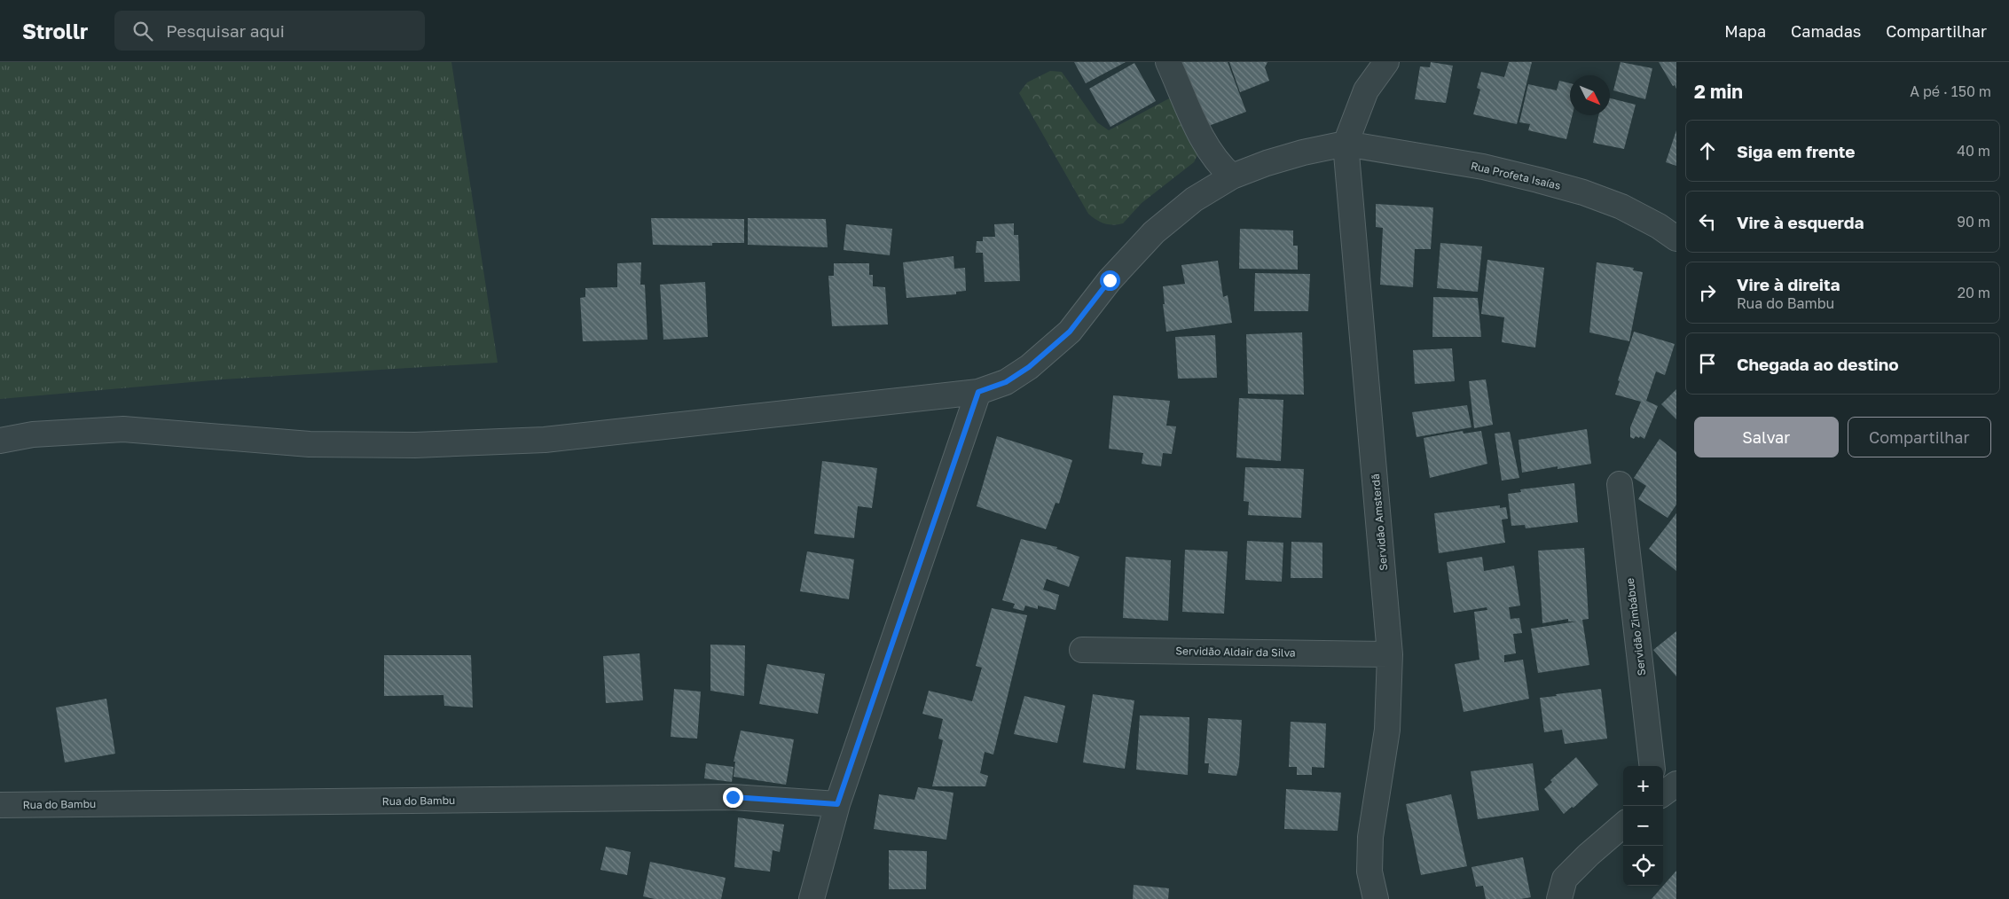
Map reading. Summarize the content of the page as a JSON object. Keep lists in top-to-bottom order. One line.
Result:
{"streets":{"street":["Rua Profeta Isaías","Servidão Amsterdã","Servidão Zimbábue","Servidão Aldair da Silva","Rua do Bambu"]},"crossings":[["Rua Profeta Isaías","Servidão Amsterdã"],["Servidão Amsterdã","Servidão Aldair da Silva"]],"north":"bottom right","page":{"header":"Strollr","search":"Pesquisar aqui","nav":["Mapa","Camadas","Compartilhar"],"heading":["2 min","A pé · 150 m"],"list":[["Siga em frente","40 m"],["Vire à esquerda","90 m"],["Vire à direita","Rua do Bambu","20 m"],"Chegada ao destino"],"buttons":["Salvar","Compartilhar"],"map_buttons":["+","−"]}}
